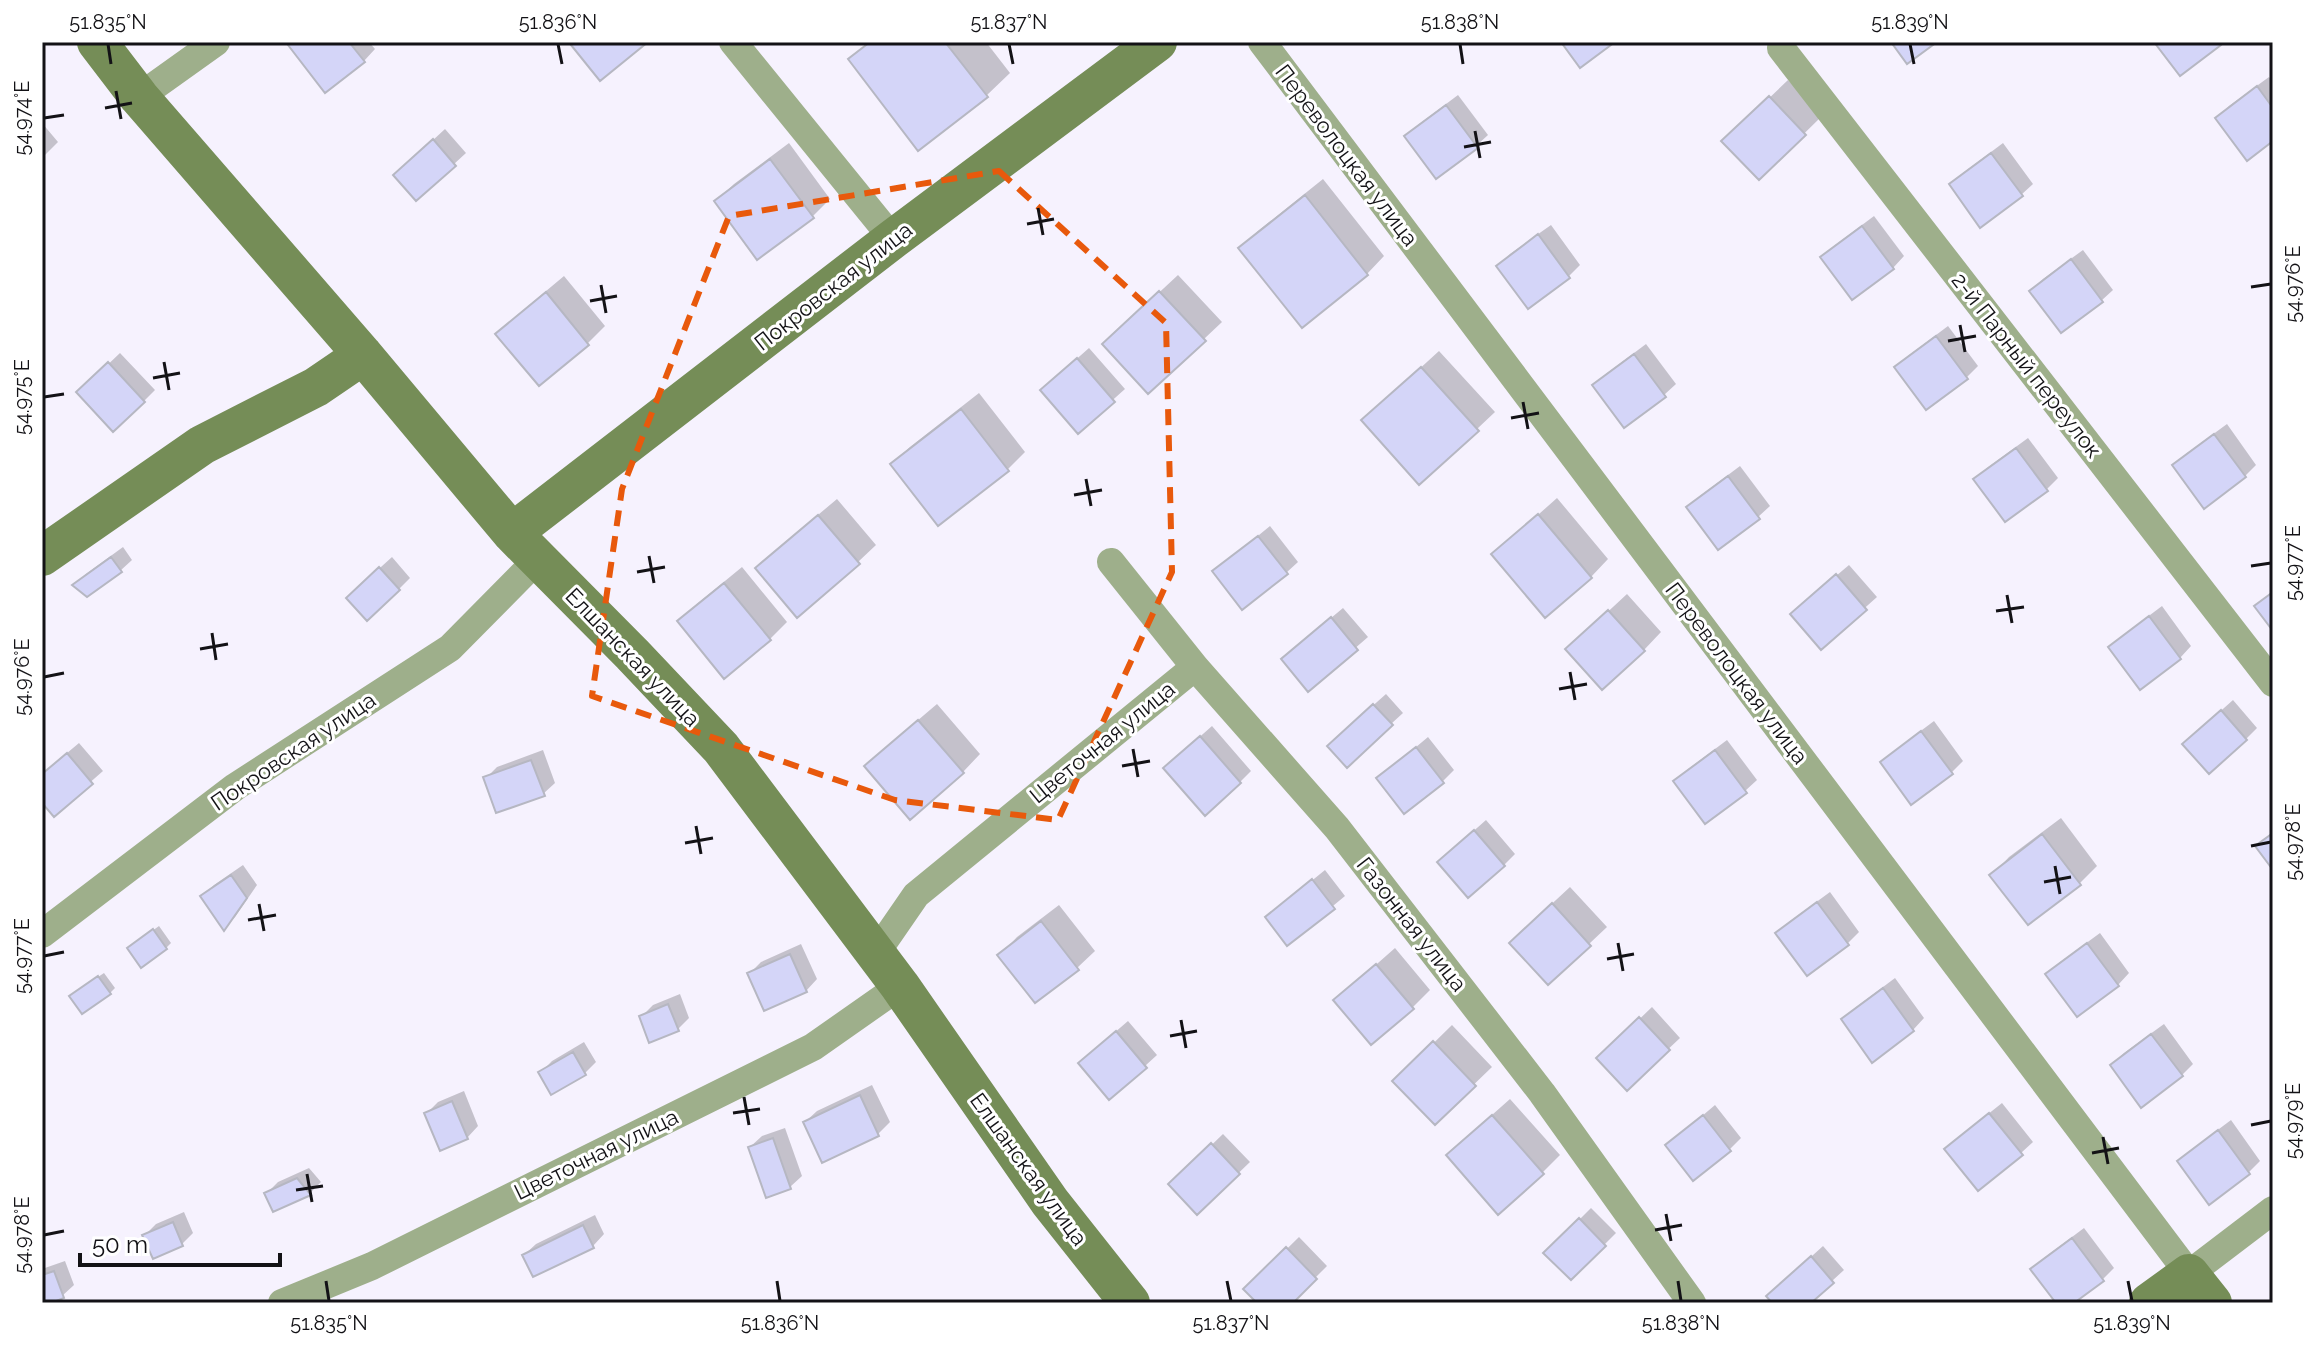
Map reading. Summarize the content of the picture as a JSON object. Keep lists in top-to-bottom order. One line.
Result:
{"streets":{"street":["Переволоцкая улица","Покровская улица","2-й Парный переулок","Елшанская улица","Цветочная улица","Газонная улица"]},"crossings":[["Покровская улица","Елшанская улица"],["Елшанская улица","Цветочная улица"],["Цветочная улица","Газонная улица"]],"scale_bar":"50 m","coordinates":["51.835°N","51.836°N","51.837°N","51.838°N","51.839°N","54.974°E","54.976°E","54.975°E","54.977°E","54.978°E","54.979°E"]}
